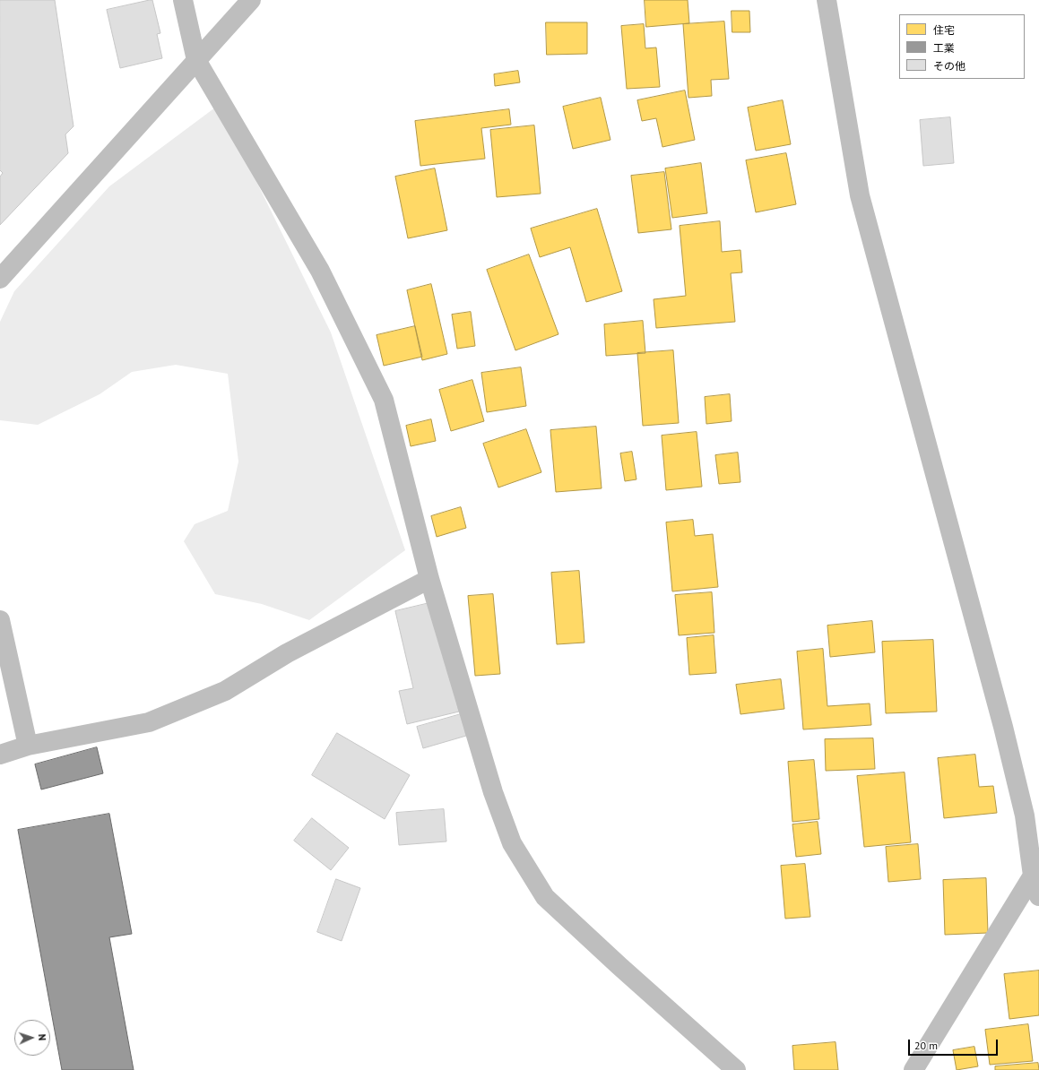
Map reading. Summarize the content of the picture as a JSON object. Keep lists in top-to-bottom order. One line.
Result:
{"legend":["住宅","工業","その他"],"scale_bar":"20 m","north":"right"}
